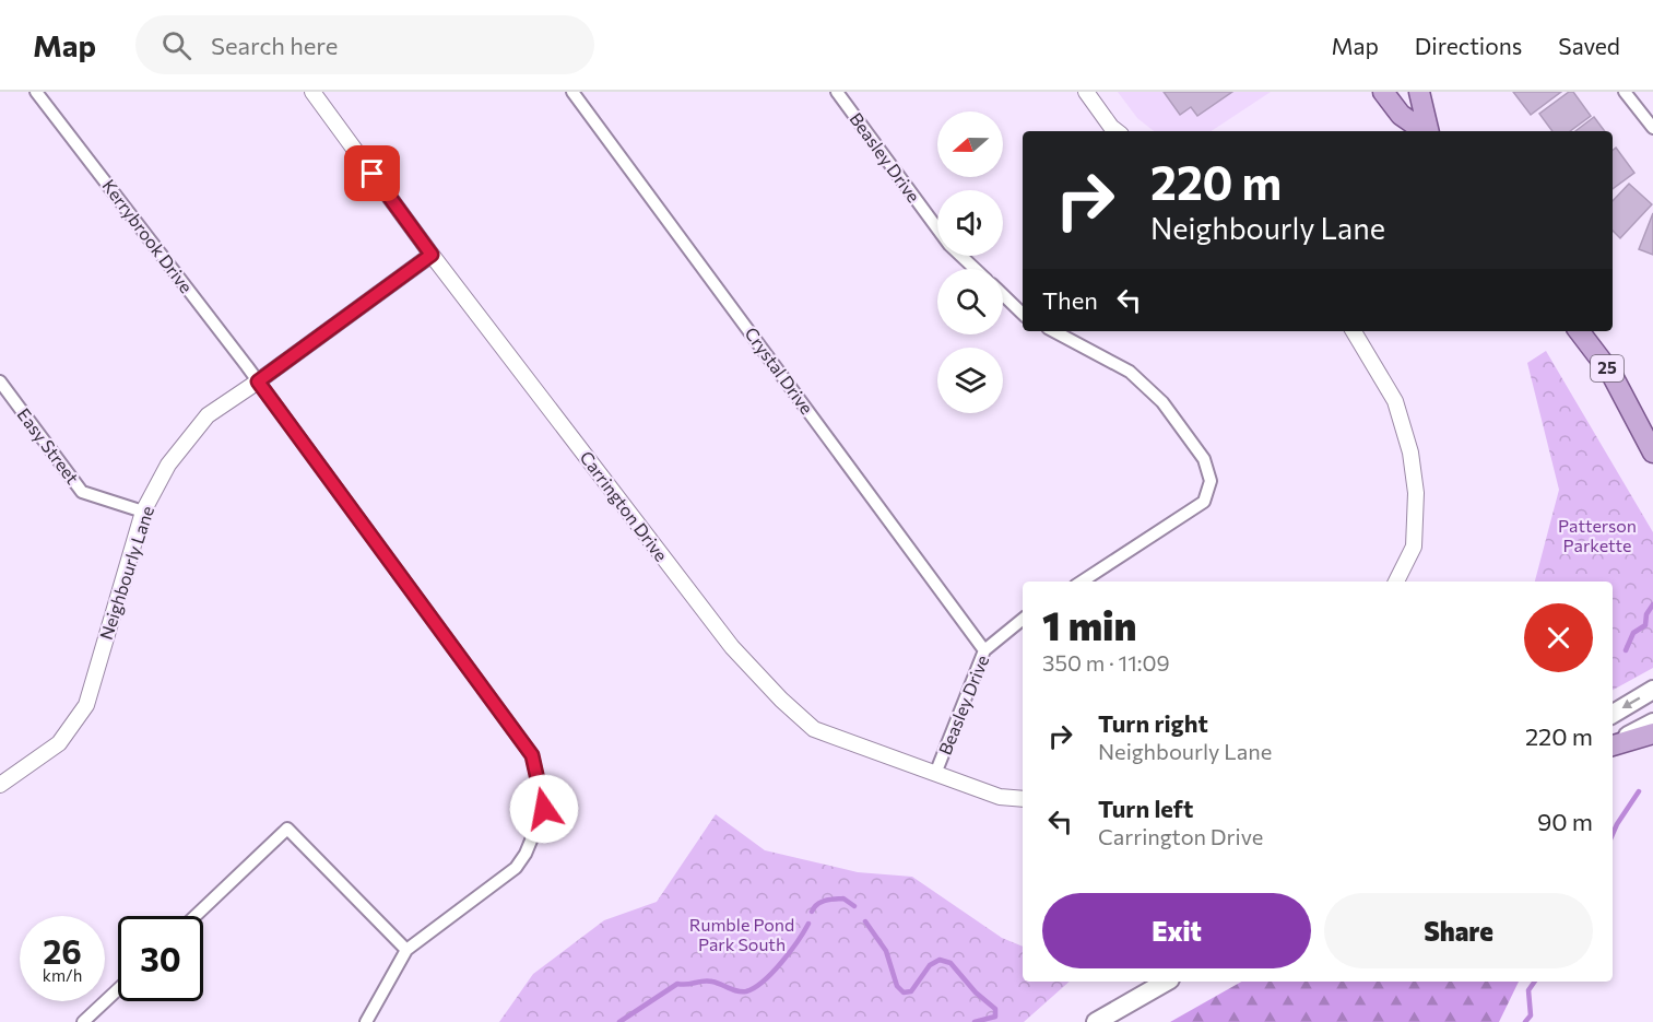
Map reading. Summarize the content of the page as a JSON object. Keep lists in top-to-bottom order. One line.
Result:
{"streets":{"main road":["25"],"street":["Beasley Drive","Kerrybrook Drive","Crystal Drive","Easy Street","Carrington Drive","Neighbourly Lane"]},"crossings":[["Beasley Drive","Crystal Drive"],["Beasley Drive","Carrington Drive"],["Kerrybrook Drive","Neighbourly Lane"],["Easy Street","Neighbourly Lane"],["Carrington Drive","Neighbourly Lane"]],"parks":["Patterson Parkette","Rumble Pond Park South"],"north":"left","page":{"header":"Map","search":"Search here","nav":["Map","Directions","Saved"],"turn":["220 m","Neighbourly Lane"],"then":"Then","heading":["1 min","350 m · 11:09"],"list":[{"name":"Turn right","note":"Neighbourly Lane","value":"220 m"},{"name":"Turn left","note":"Carrington Drive","value":"90 m"}],"buttons":["Exit","Share"],"speed":"26 km/h","limit":"30"}}
